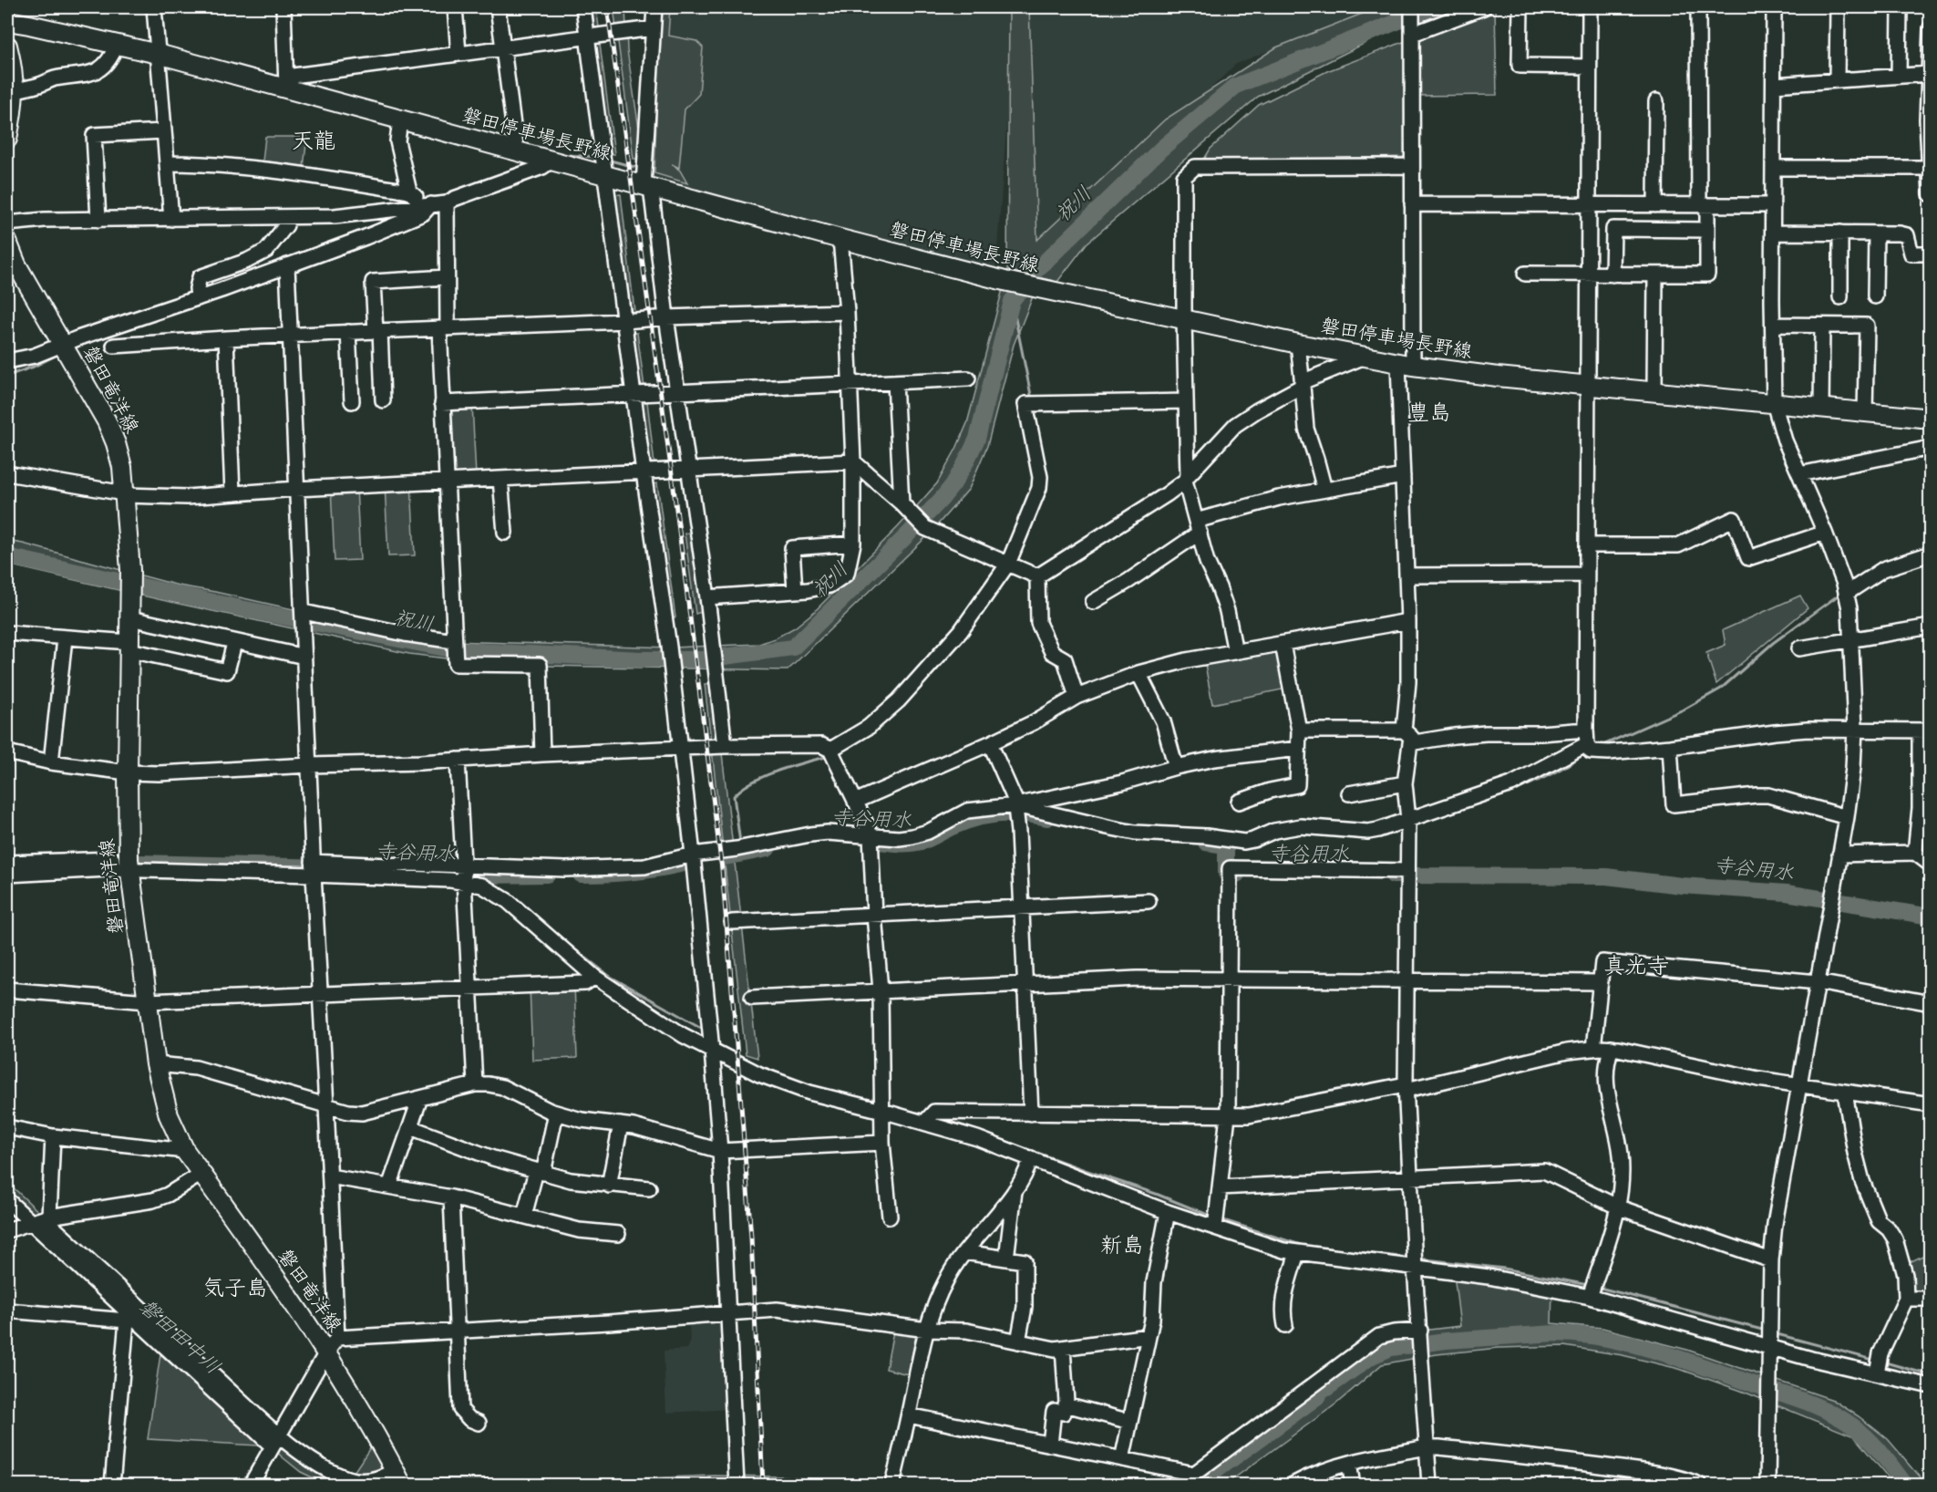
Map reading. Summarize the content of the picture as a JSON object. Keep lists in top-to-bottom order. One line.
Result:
{"streets":{"main road":["磐田停車場長野線","磐田竜洋線"]},"districts":["天龍","豊島","真光寺","新島","気子島"],"water":["祝川","寺谷用水","磐田田中川"]}
